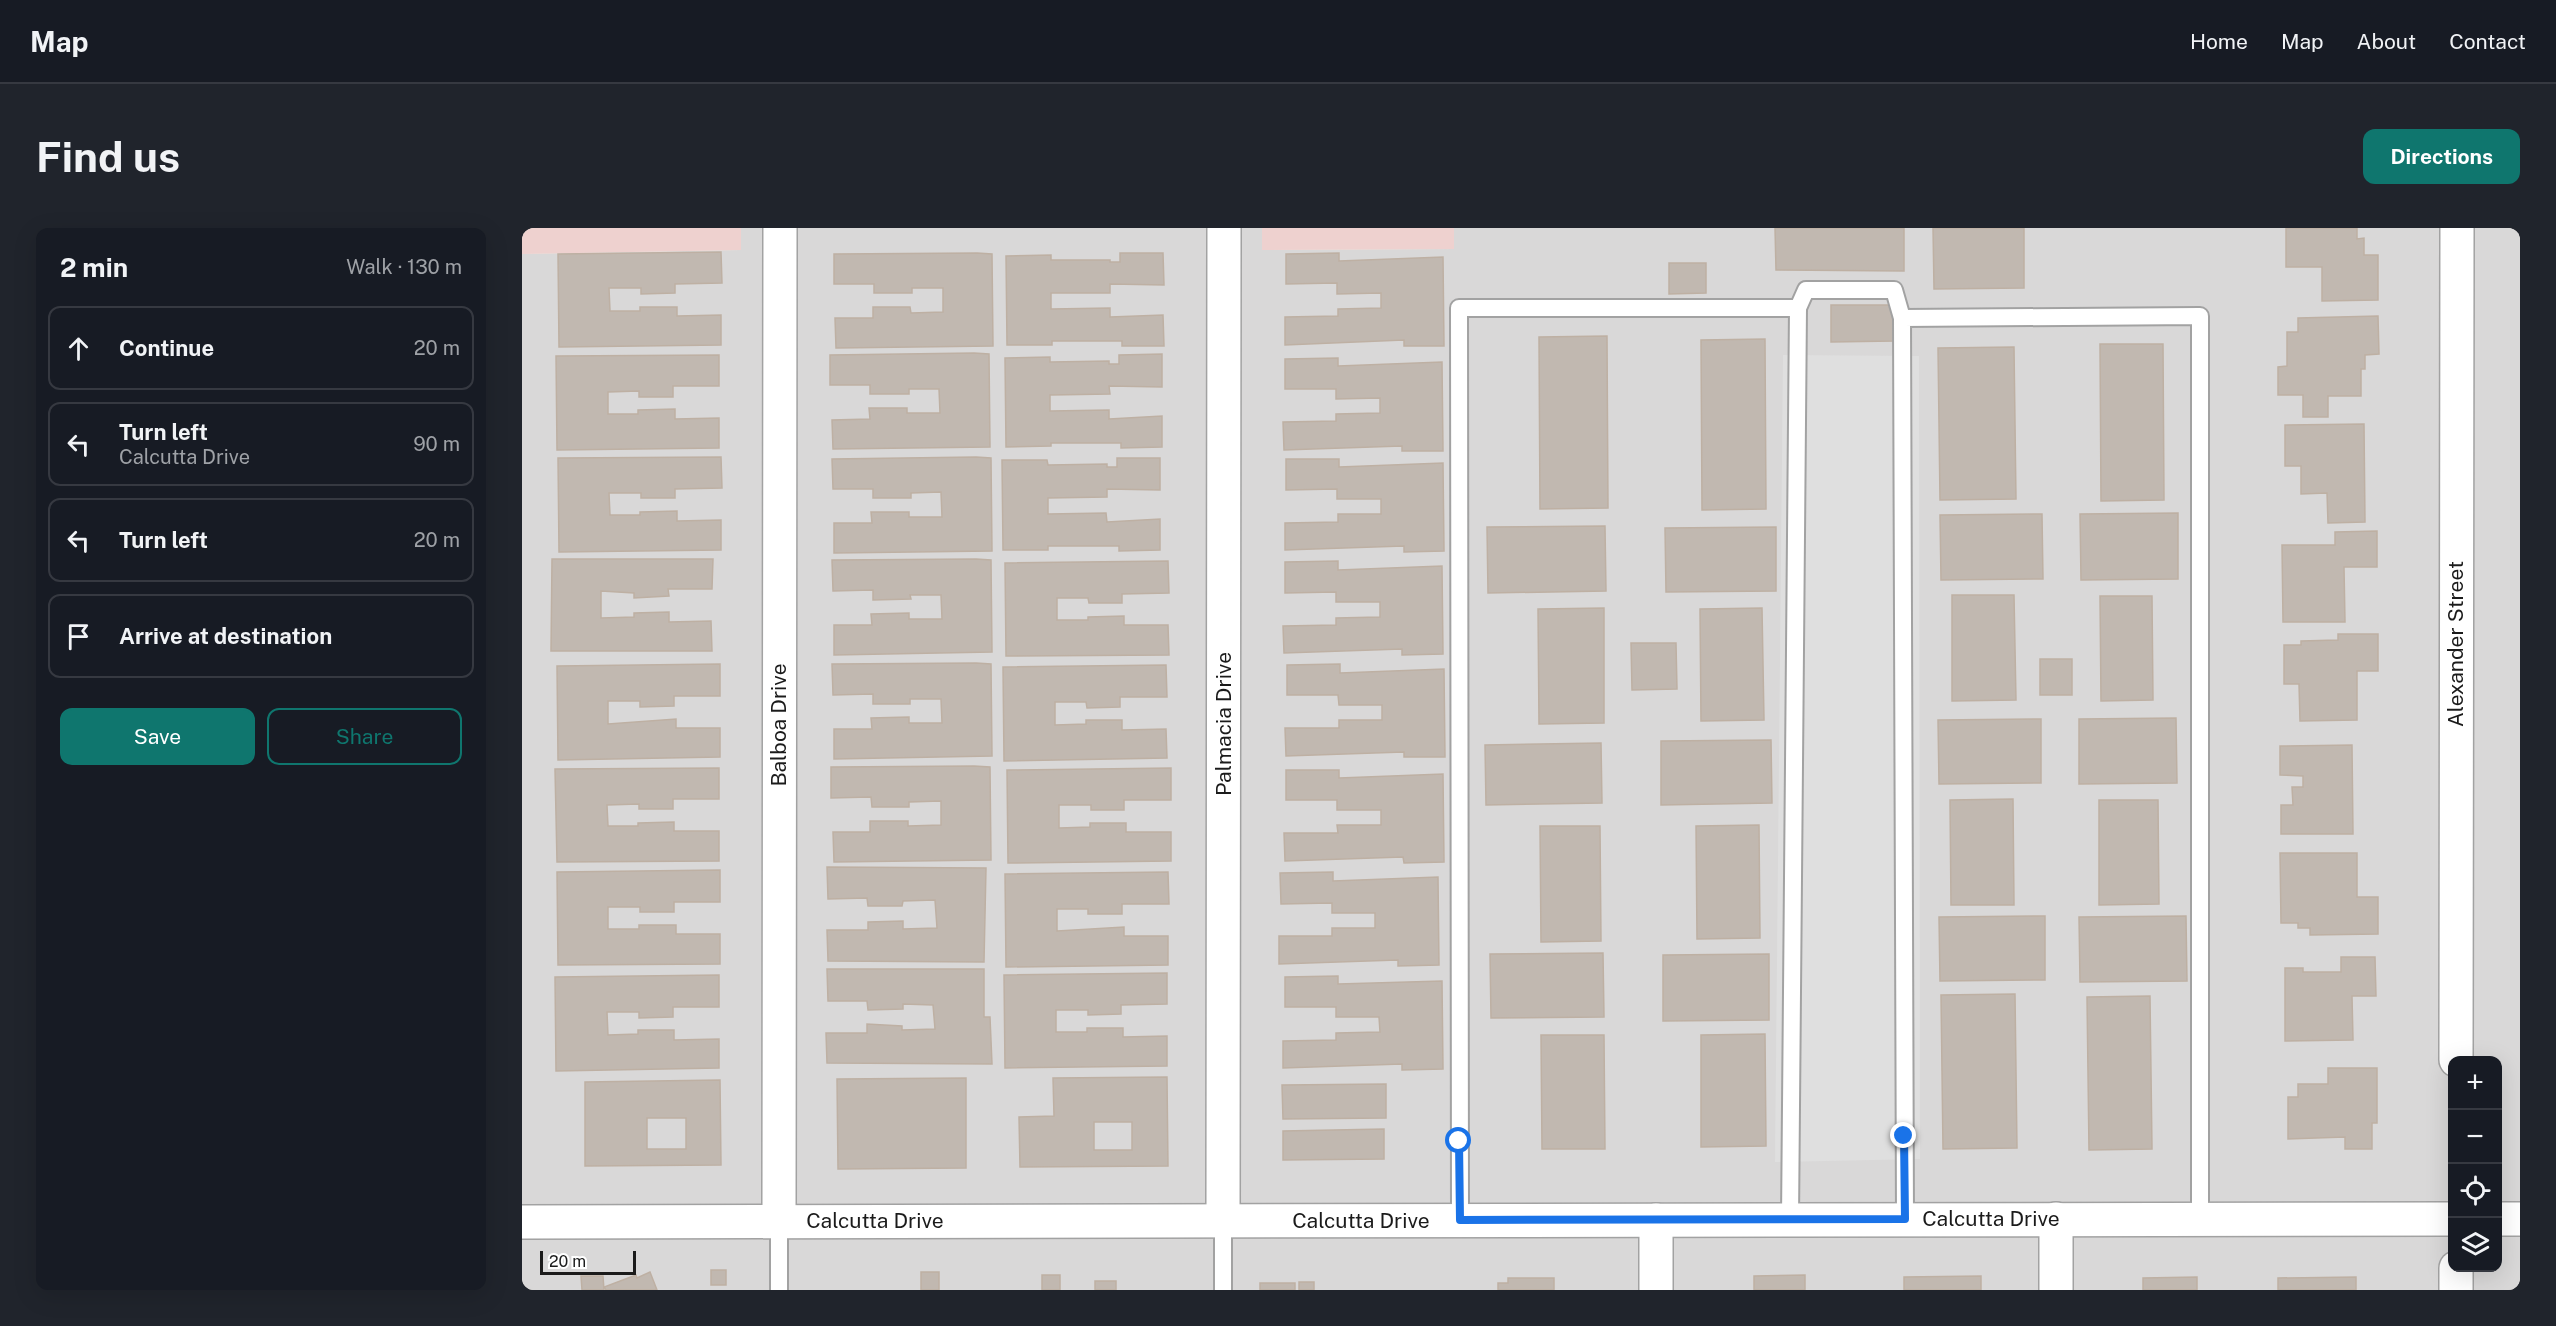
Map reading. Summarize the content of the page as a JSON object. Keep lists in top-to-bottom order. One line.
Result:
{"streets":{"street":["Alexander Street","Palmacia Drive","Balboa Drive","Calcutta Drive"]},"crossings":[["Palmacia Drive","Calcutta Drive"],["Balboa Drive","Calcutta Drive"]],"scale_bar":"20 m","page":{"header":"Map","nav":["Home","Map","About","Contact"],"buttons":["Directions",["Save","Share"]],"title":"Find us","heading":["2 min","Walk · 130 m"],"list":[["Continue","20 m"],["Turn left","Calcutta Drive","90 m"],["Turn left","20 m"],"Arrive at destination"],"map_buttons":["+","−"],"scale":"20 m"}}
